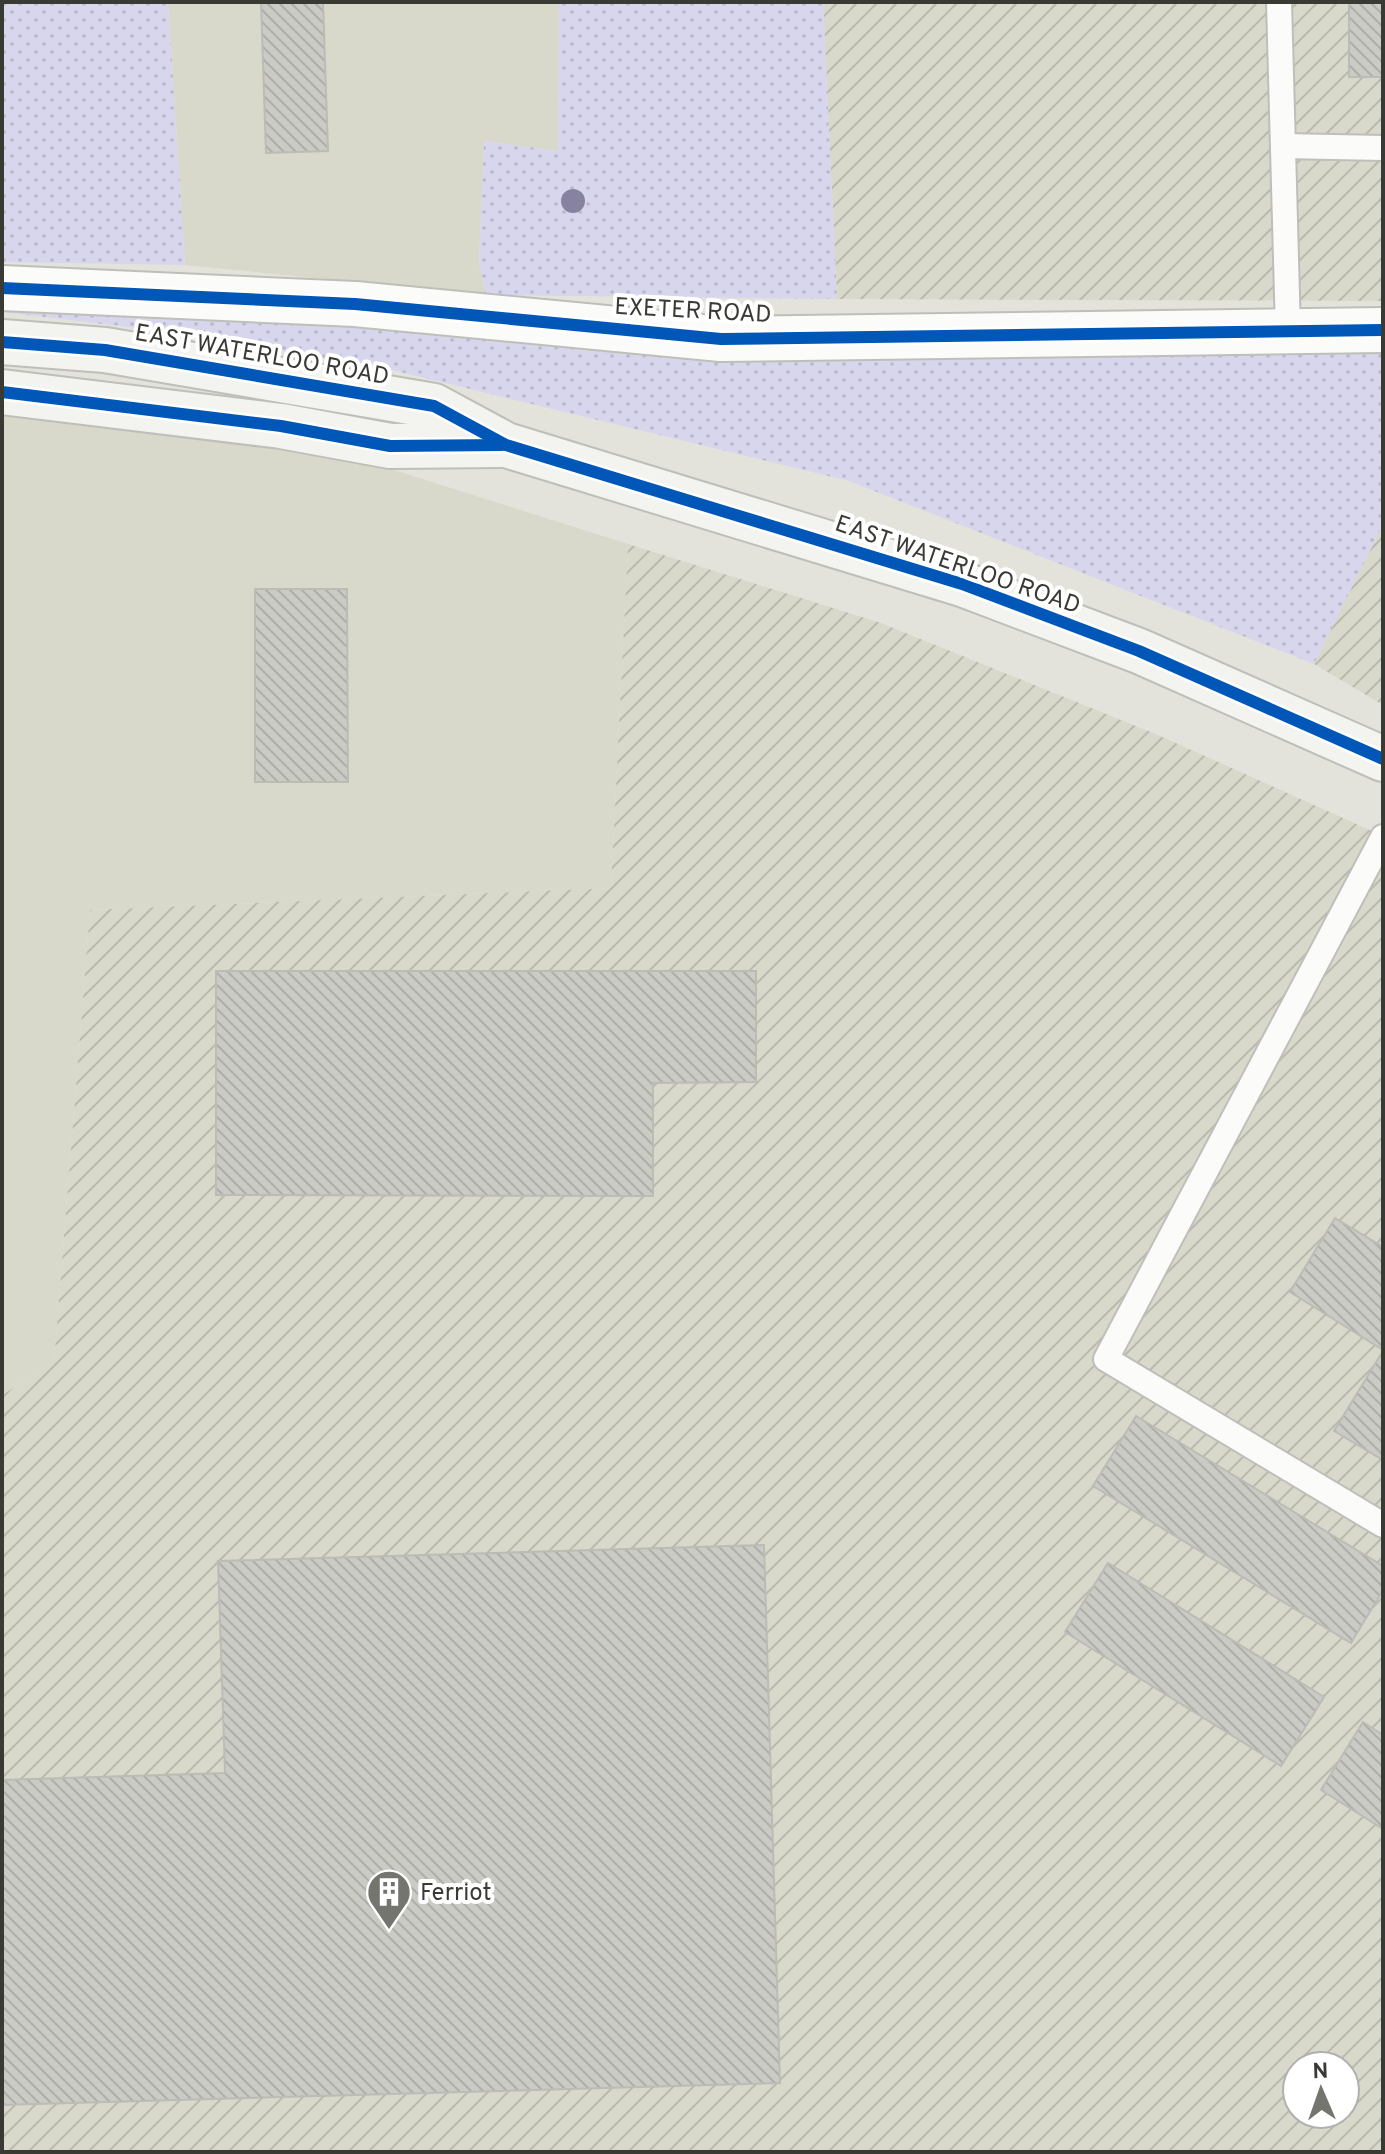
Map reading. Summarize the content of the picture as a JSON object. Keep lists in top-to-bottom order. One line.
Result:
{"streets":{"main road":["EAST WATERLOO ROAD"],"street":["EXETER ROAD"]},"places":{"building":["Ferriot"]},"north":"top"}
